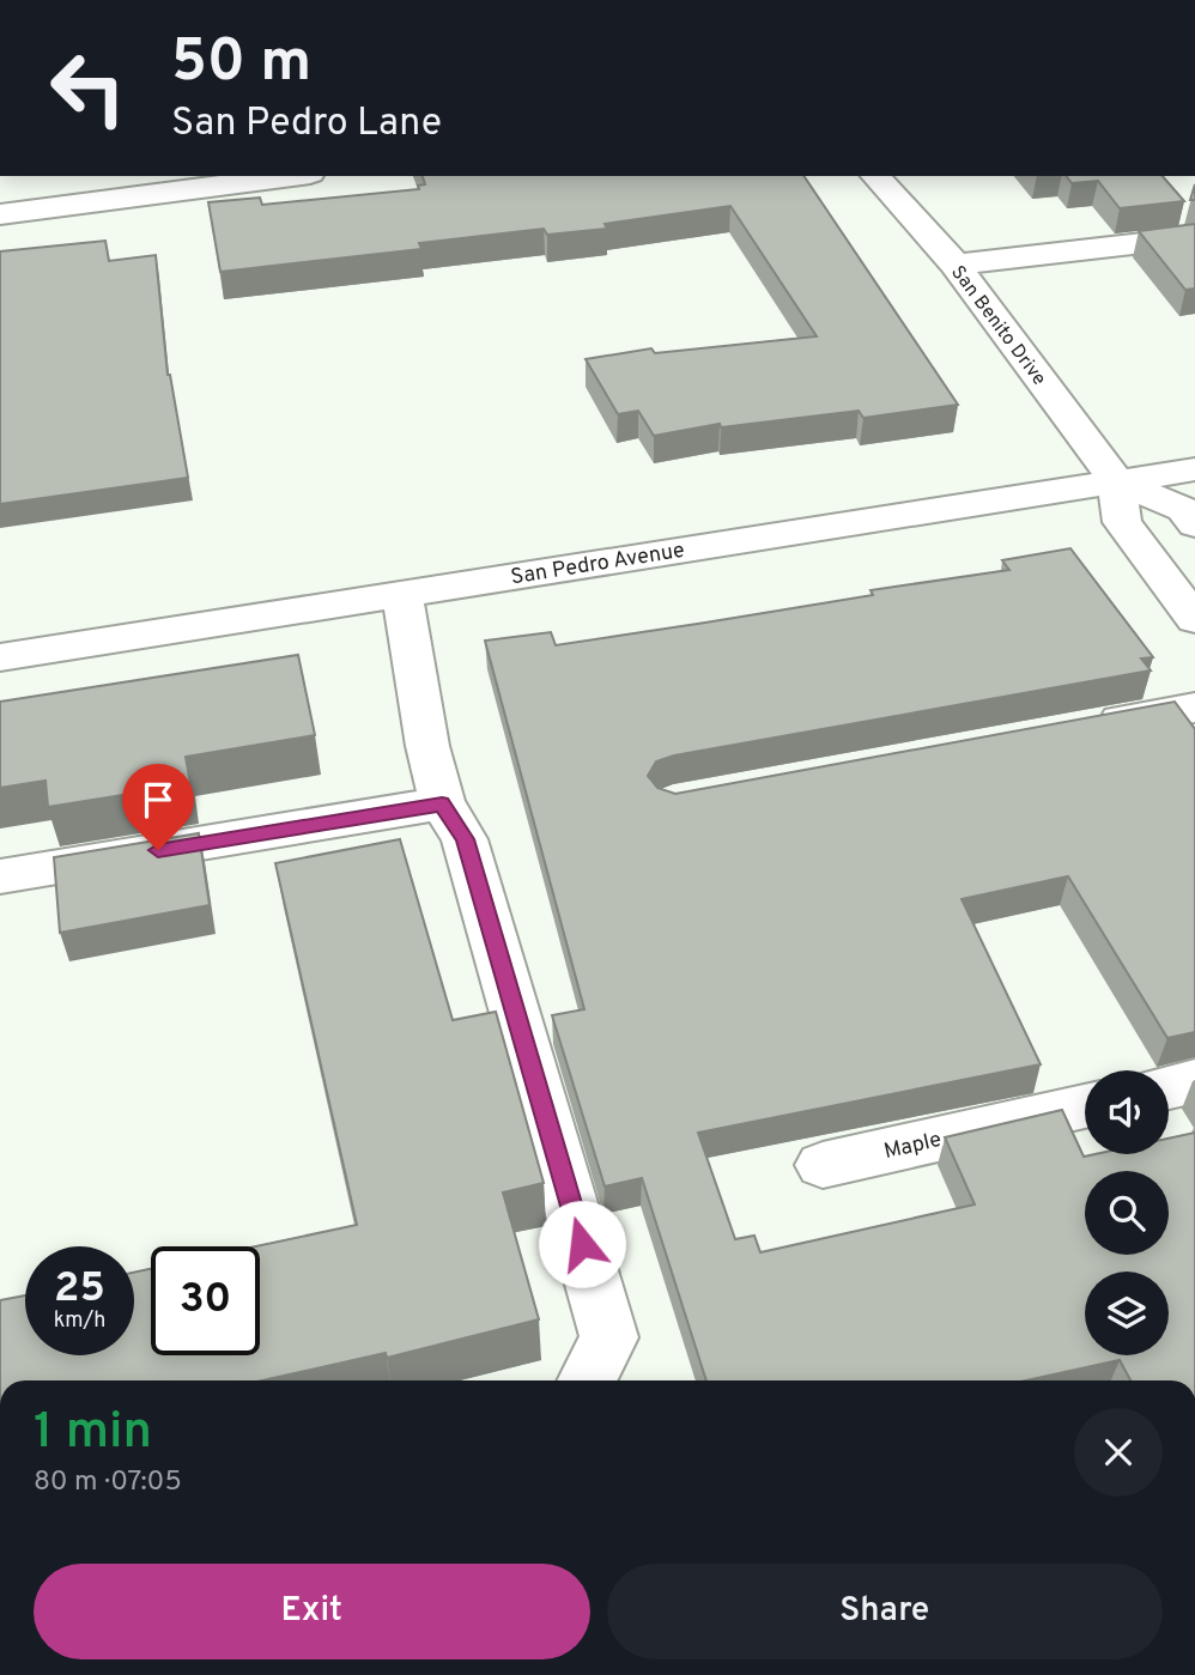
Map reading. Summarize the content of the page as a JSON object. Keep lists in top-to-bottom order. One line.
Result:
{"streets":{"street":["San Benito Drive","San Pedro Avenue","Maple"]},"crossings":[["San Benito Drive","San Pedro Avenue"]],"page":{"turn":["50 m","San Pedro Lane"],"speed":"25 km/h","limit":"30","heading":["1 min","80 m · 07:05"],"buttons":["Exit","Share"]}}
